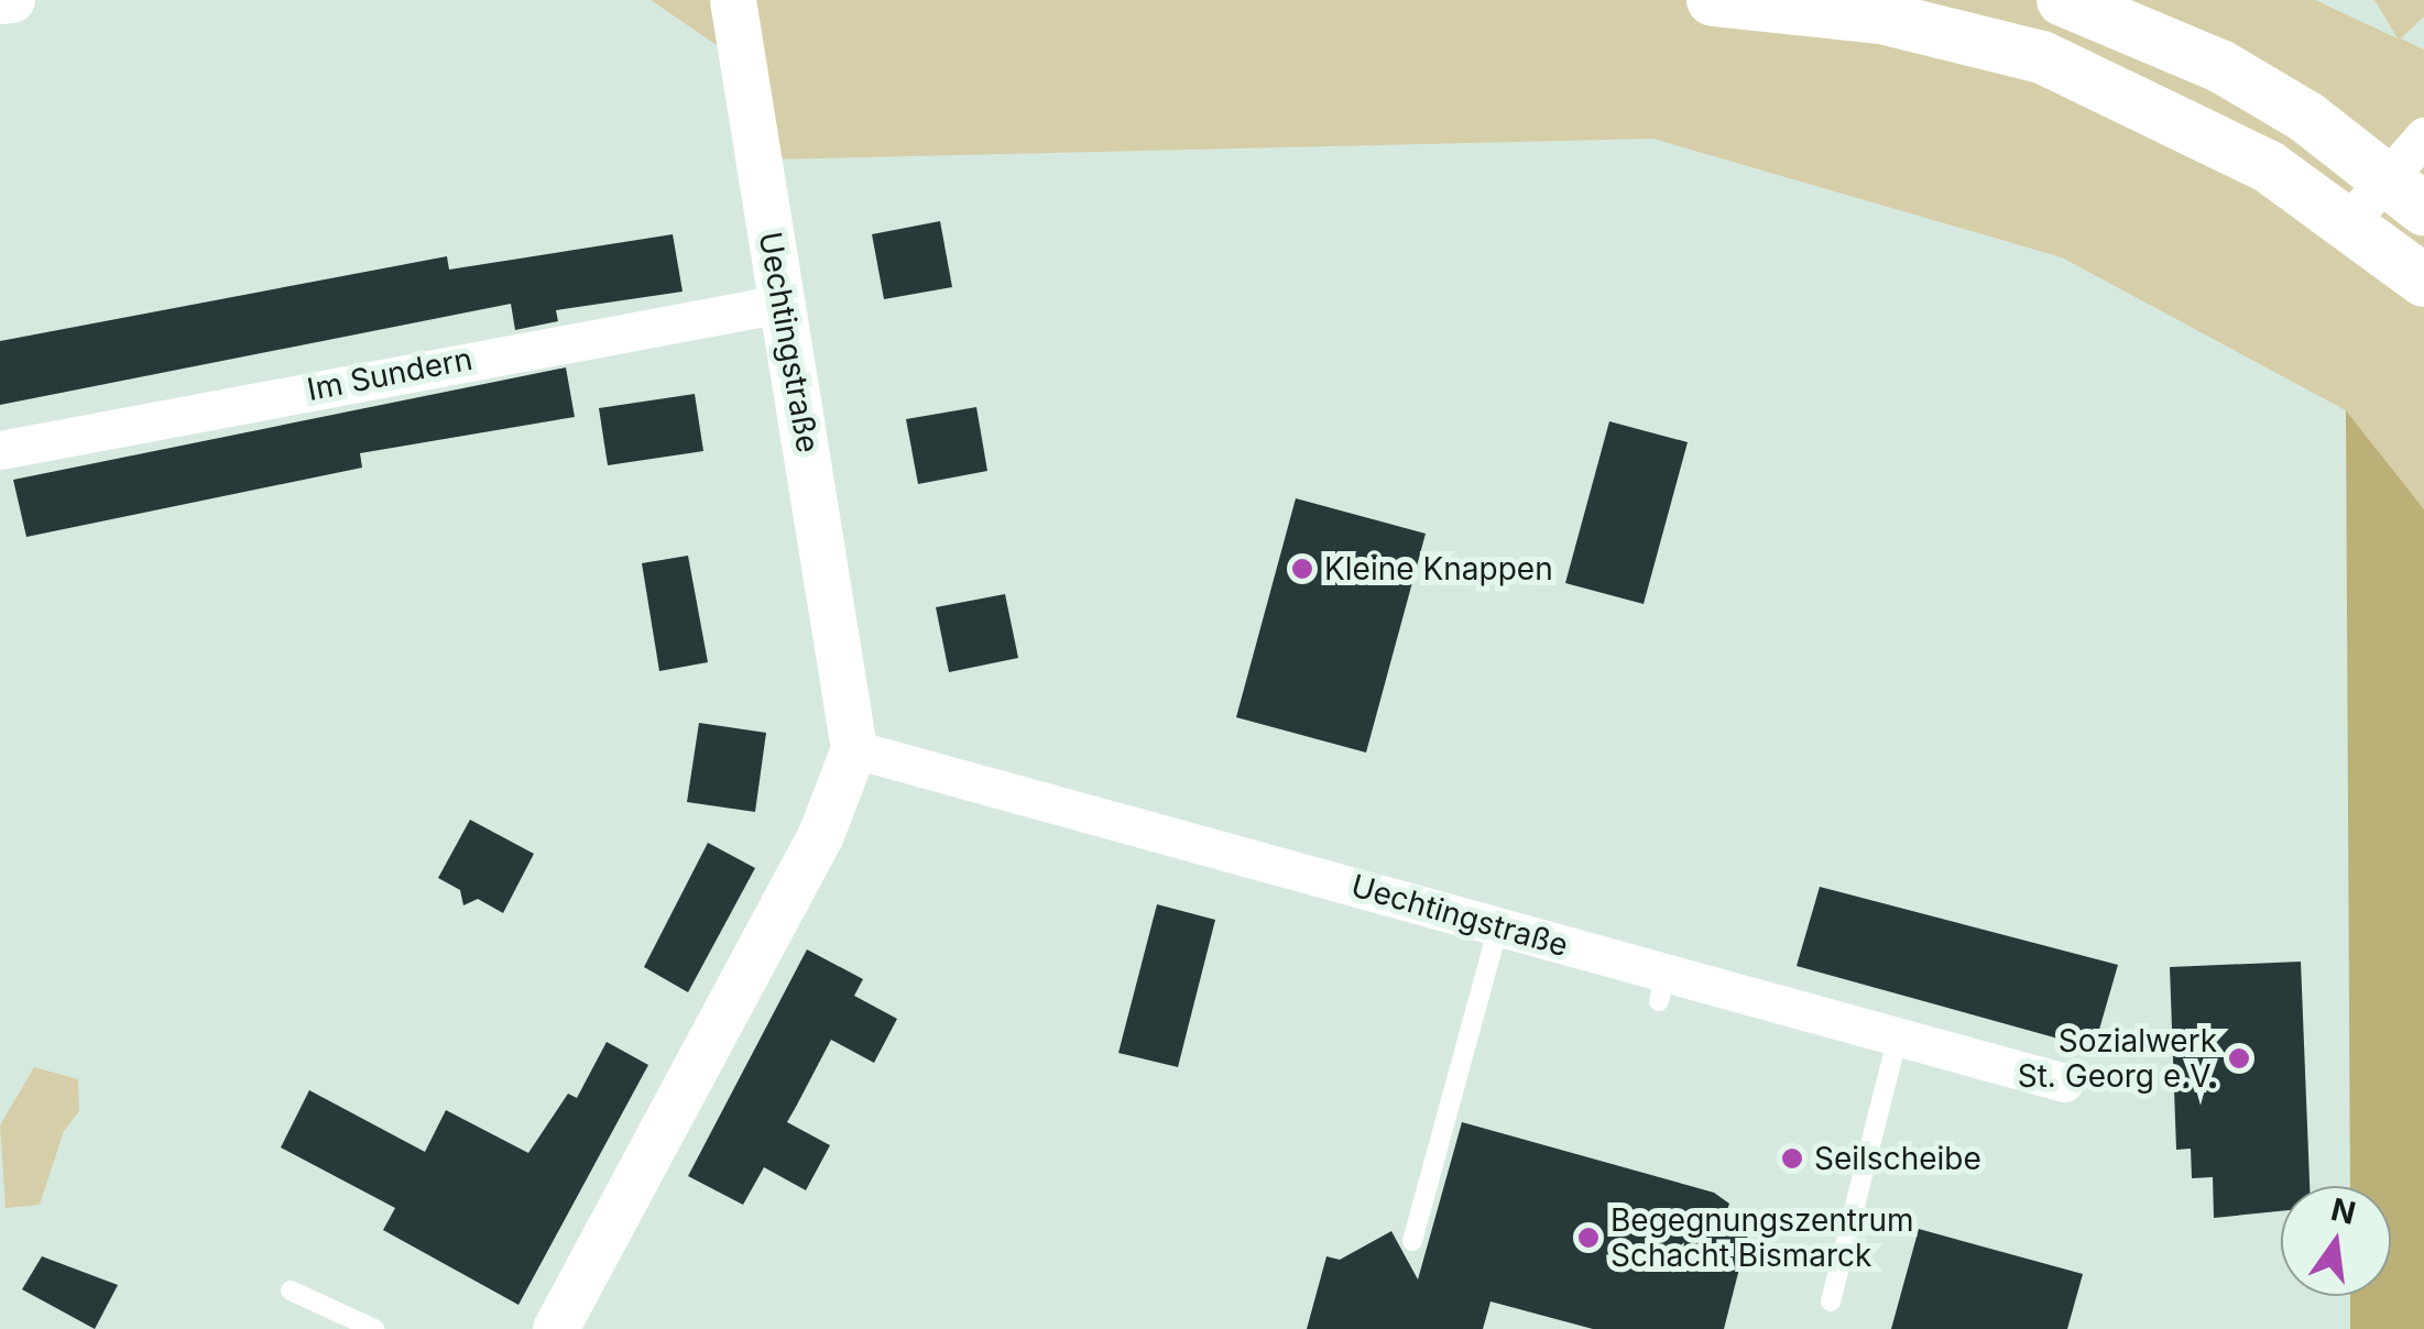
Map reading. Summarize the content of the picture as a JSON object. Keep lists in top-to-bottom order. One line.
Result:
{"streets":{"street":["Uechtingstraße","Im Sundern"]},"crossings":[["Uechtingstraße","Im Sundern"]],"places":["Kleine Knappen","Sozialwerk St. Georg e.V.","Seilscheibe","Begegnungszentrum Schacht Bismarck"],"north":"top"}
